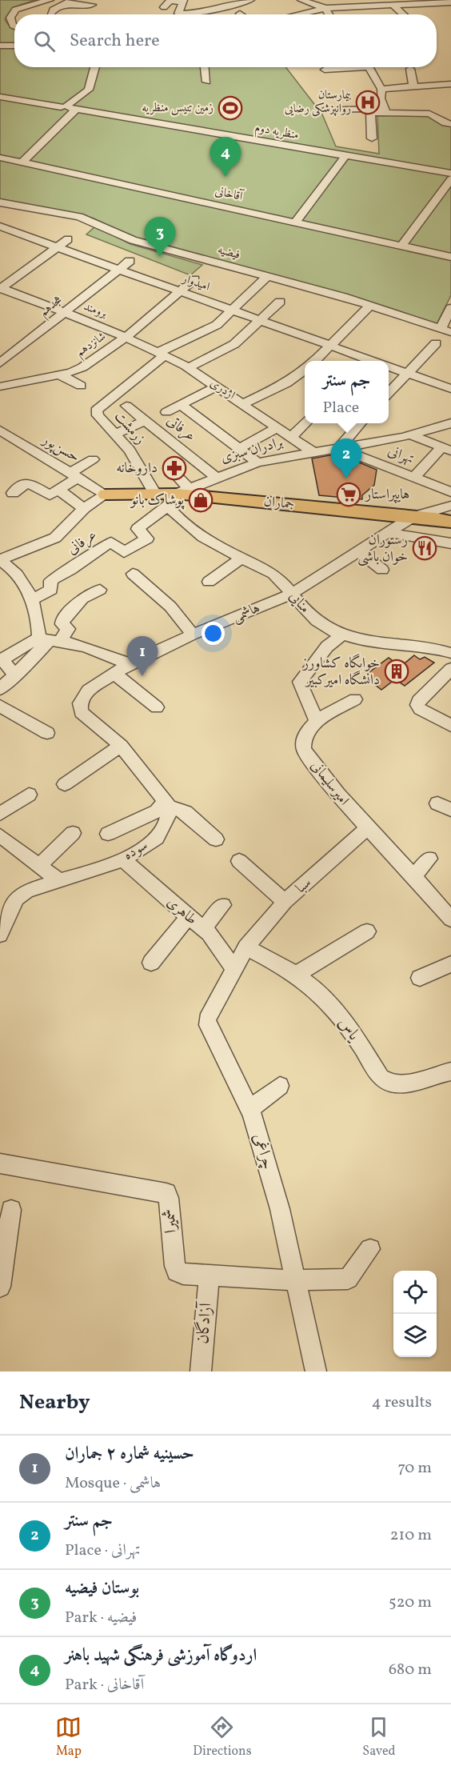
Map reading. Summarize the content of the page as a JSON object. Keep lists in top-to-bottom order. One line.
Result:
{"streets":{"main road":["جماران"],"street":["منظریه دوم","آقاخانی","فیضیه","امیدوار","هجدهم","برومند","شانزدهم","اژدری","زرمشت","عرفاتی","حسن‌پور","برادران سبزی","تهرانی","عرفانی","منایی","هاشمی","امیرسلیمانی","سوده","سبا","طاهری","یاس","چراغی","شمیرا","آزادگان"]},"crossings":[["امیدوار","هجدهم"],["امیدوار","شانزدهم"],["هجدهم","برومند"],["برومند","شانزدهم"],["برومند","اژدری"],["شانزدهم","اژدری"],["اژدری","زرمشت"],["اژدری","برادران سبزی"],["زرمشت","جماران"],["عرفاتی","برادران سبزی"],["حسن‌پور","جماران"],["برادران سبزی","تهرانی"],["برادران سبزی","جماران"],["برادران سبزی","عرفانی"],["برادران سبزی","منایی"],["جماران","عرفانی"],["جماران","منایی"],["جماران","هاشمی"],["عرفانی","منایی"],["منایی","هاشمی"],["امیرسلیمانی","سبا"],["سوده","طاهری"],["سبا","یاس"],["سبا","چراغی"],["طاهری","چراغی"],["یاس","چراغی"],["چراغی","شمیرا"],["شمیرا","آزادگان"]],"places":{"hospital":["بیمارستان روانپزشکی رضایی"],"sports":["زمین تنیس منظریه"],"pharmacy":["داروخانه"],"supermarket":["هایپراستار"],"shop":["پوشاک بانو"],"restaurant":["رستوران خوان باشی"],"building":["خوابگاه کشاورز دانشگاه امیرکبیر"]},"page":{"search":"Search here","pins":["4","3","2","1"],"popup":["جم سنتر","Place"],"heading":["Nearby","4 results"],"list":[{"mark":"1","name":"حسینیه شماره ۲ جماران","note":"Mosque · هاشمی","value":"70 m"},{"mark":"2","name":"جم سنتر","note":"Place · تهرانی","value":"210 m"},{"mark":"3","name":"بوستان فیضیه","note":"Park · فیضیه","value":"520 m"},{"mark":"4","name":"اردوگاه آموزشی فرهنگی شهید باهنر","note":"Park · آقاخانی","value":"680 m"}],"nav":["Map","Directions","Saved"]}}
